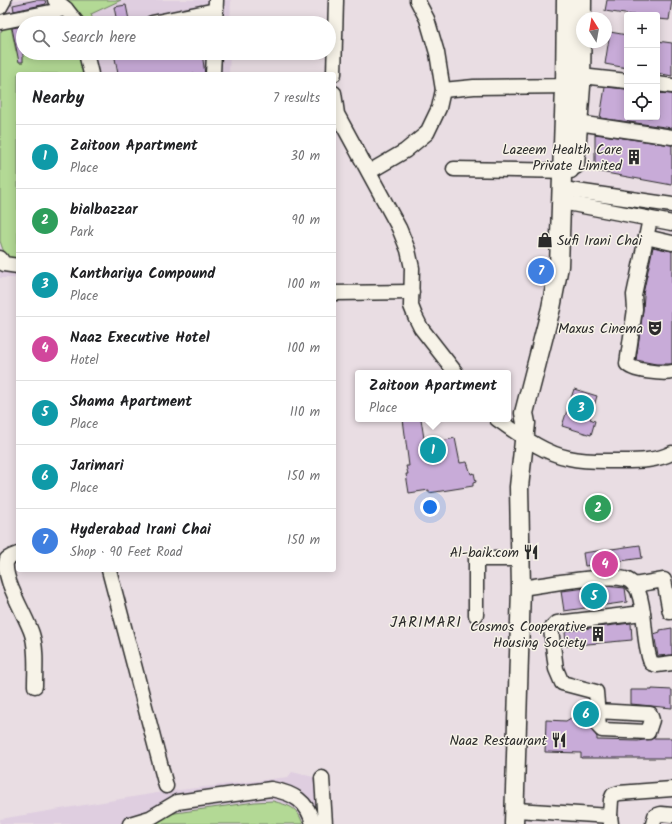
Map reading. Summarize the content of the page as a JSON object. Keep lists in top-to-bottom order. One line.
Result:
{"districts":["JARIMARI"],"places":{"building":["Lazeem Health Care Private Limited","Cosmos Cooperative Housing Society"],"shop":["Sufi Irani Chai"],"theatre":["Maxus Cinema"],"restaurant":["Al-baik.com","Naaz Restaurant"]},"north":"top","page":{"map_buttons":["+","−"],"search":"Search here","heading":["Nearby","7 results"],"list":[{"mark":"1","name":"Zaitoon Apartment","note":"Place","value":"30 m"},{"mark":"2","name":"bialbazzar","note":"Park","value":"90 m"},{"mark":"3","name":"Kanthariya Compound","note":"Place","value":"100 m"},{"mark":"4","name":"Naaz Executive Hotel","note":"Hotel","value":"100 m"},{"mark":"5","name":"Shama Apartment","note":"Place","value":"110 m"},{"mark":"6","name":"Jarimari","note":"Place","value":"150 m"},{"mark":"7","name":"Hyderabad Irani Chai","note":"Shop · 90 Feet Road","value":"150 m"}],"pins":["7","3","1","2","4","5","6"],"popup":["Zaitoon Apartment","Place"]}}
